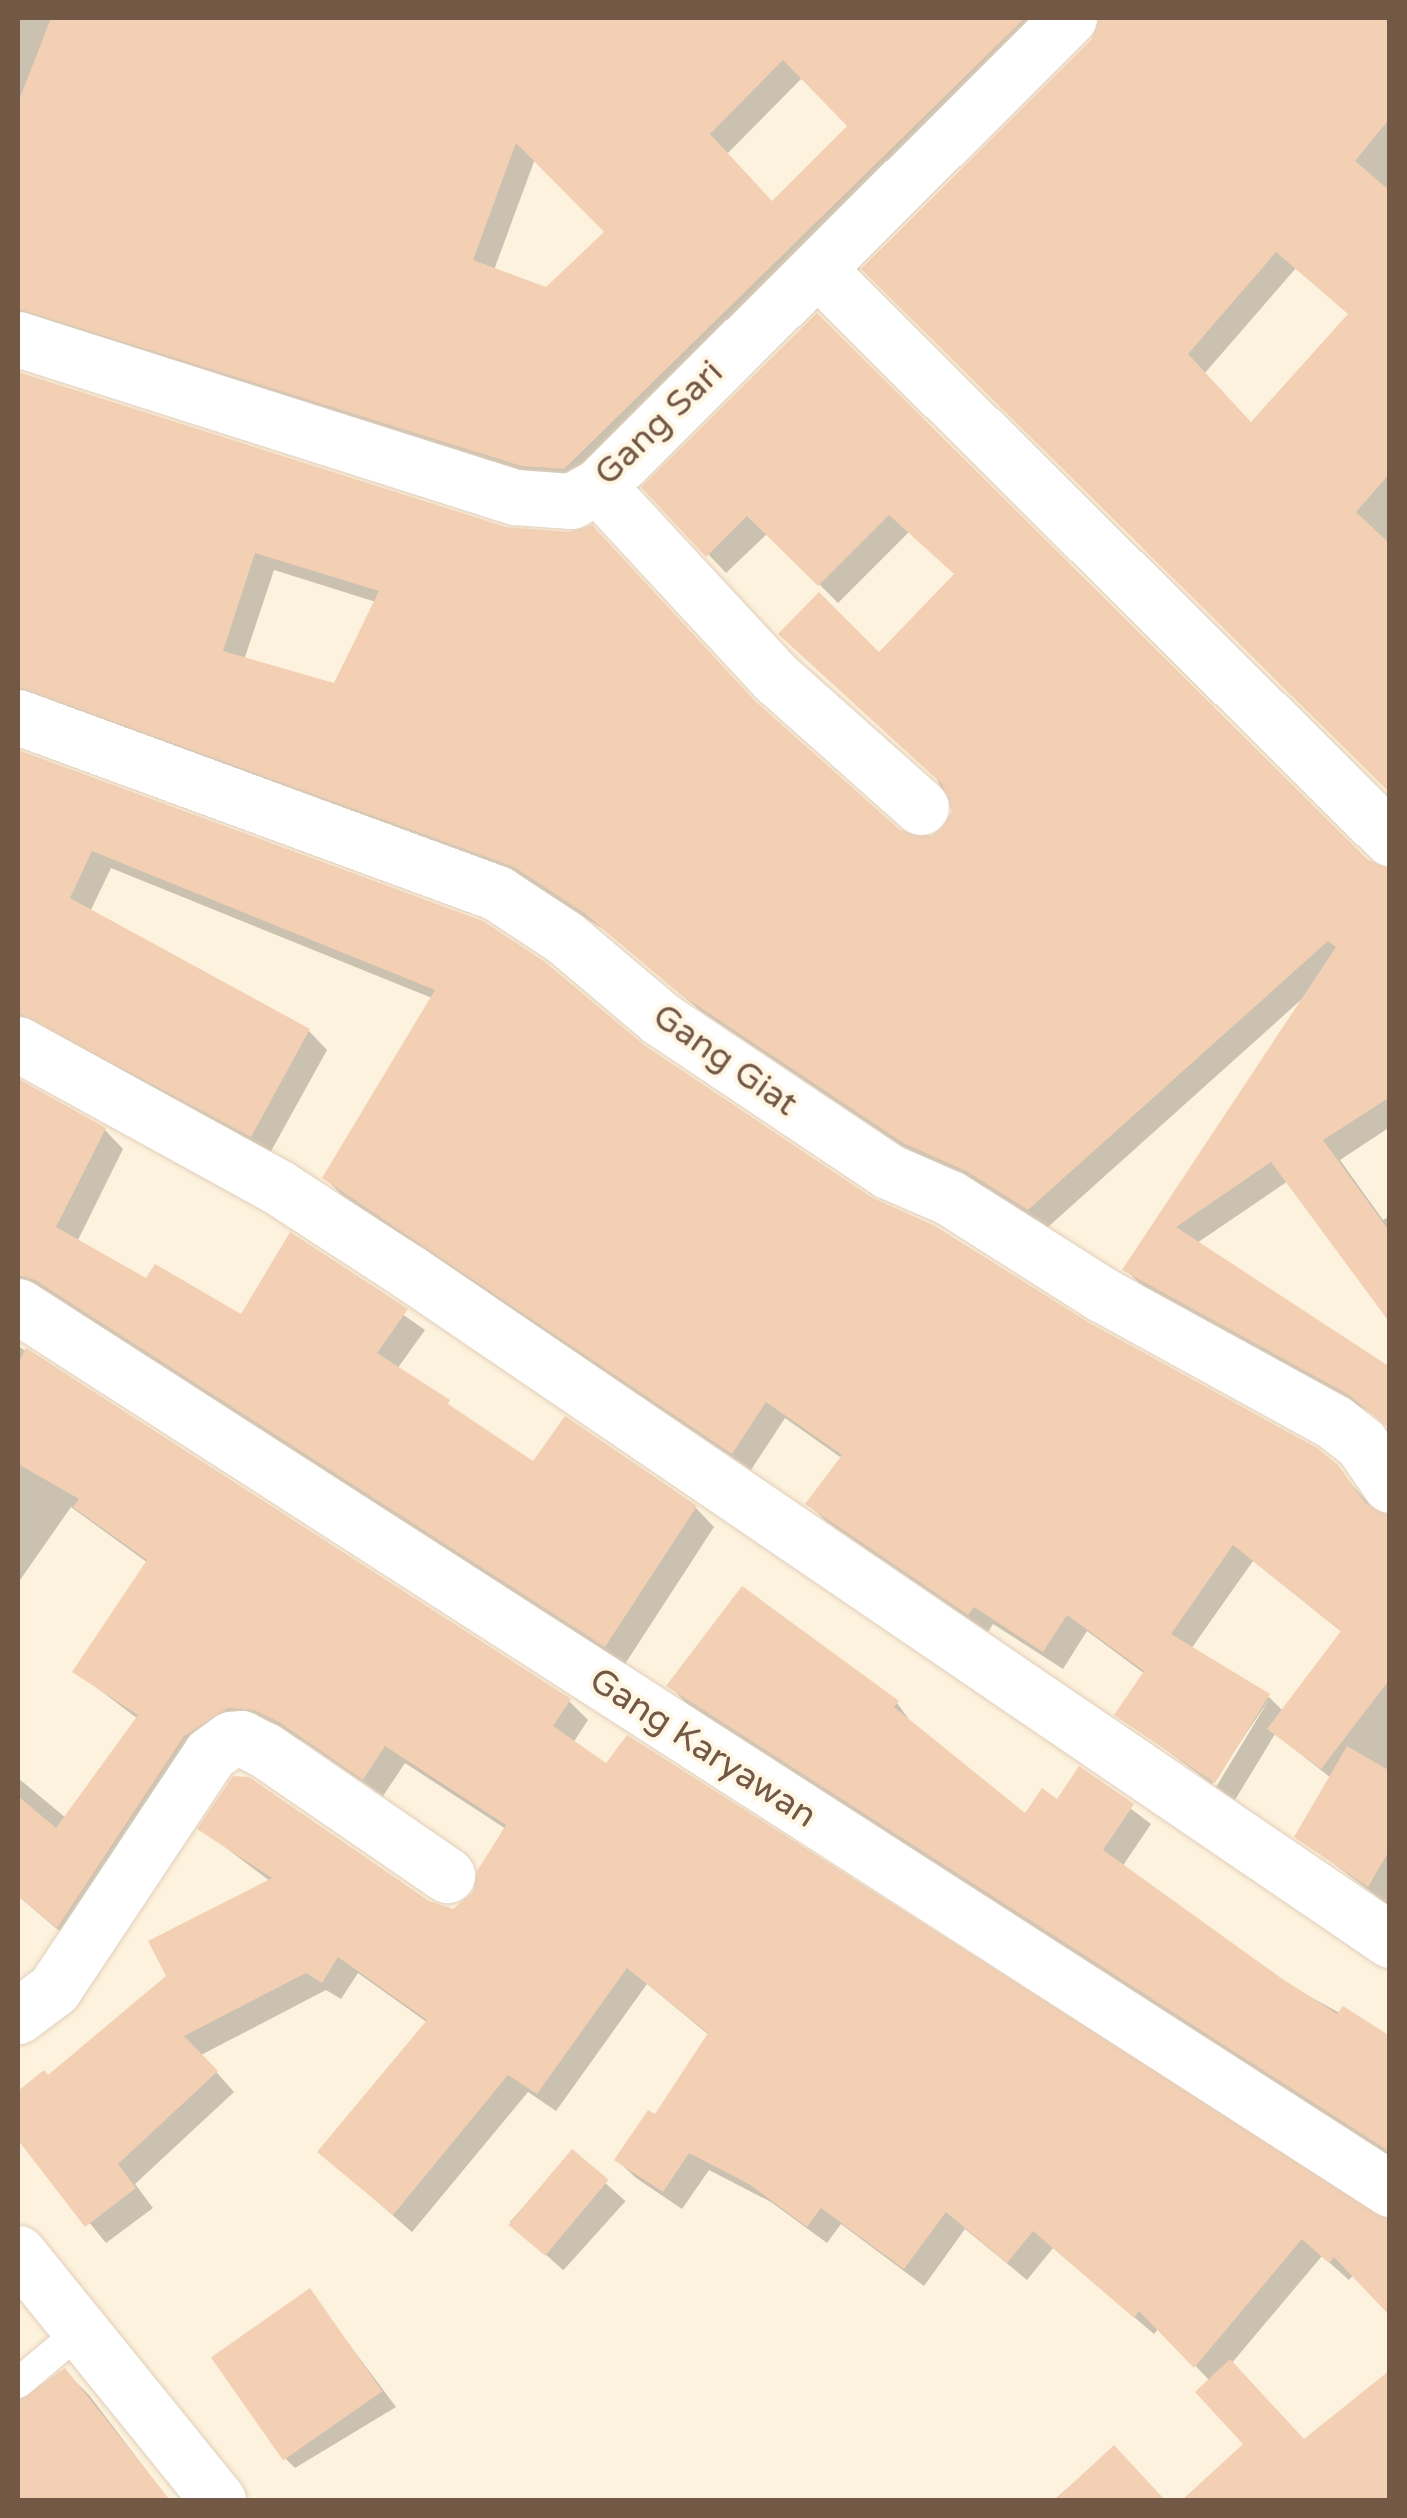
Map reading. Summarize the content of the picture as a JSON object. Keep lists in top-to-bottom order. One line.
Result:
{"streets":{"street":["Gang Sari","Gang Giat","Gang Karyawan"]}}
